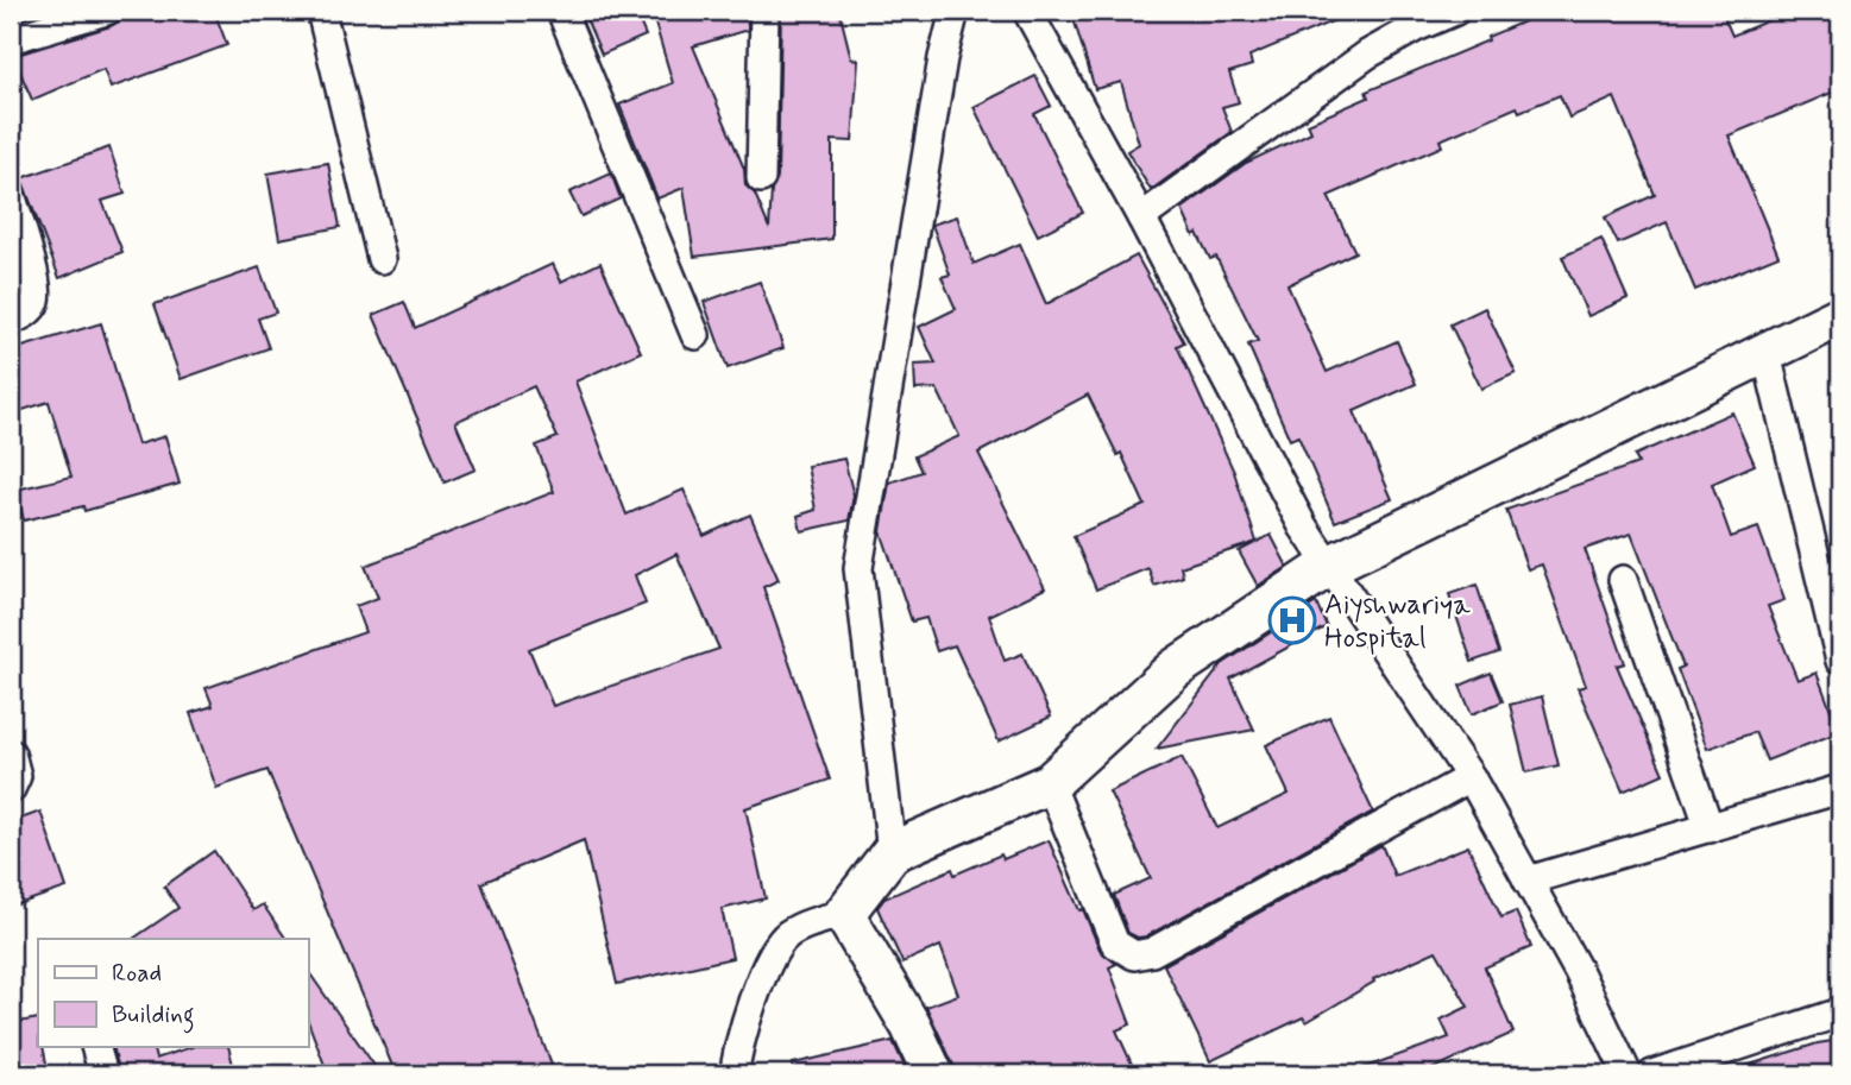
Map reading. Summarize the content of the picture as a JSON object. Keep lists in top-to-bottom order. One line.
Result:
{"places":{"hospital":["Aiyshwariya Hospital"]},"legend":["Road","Building"]}
